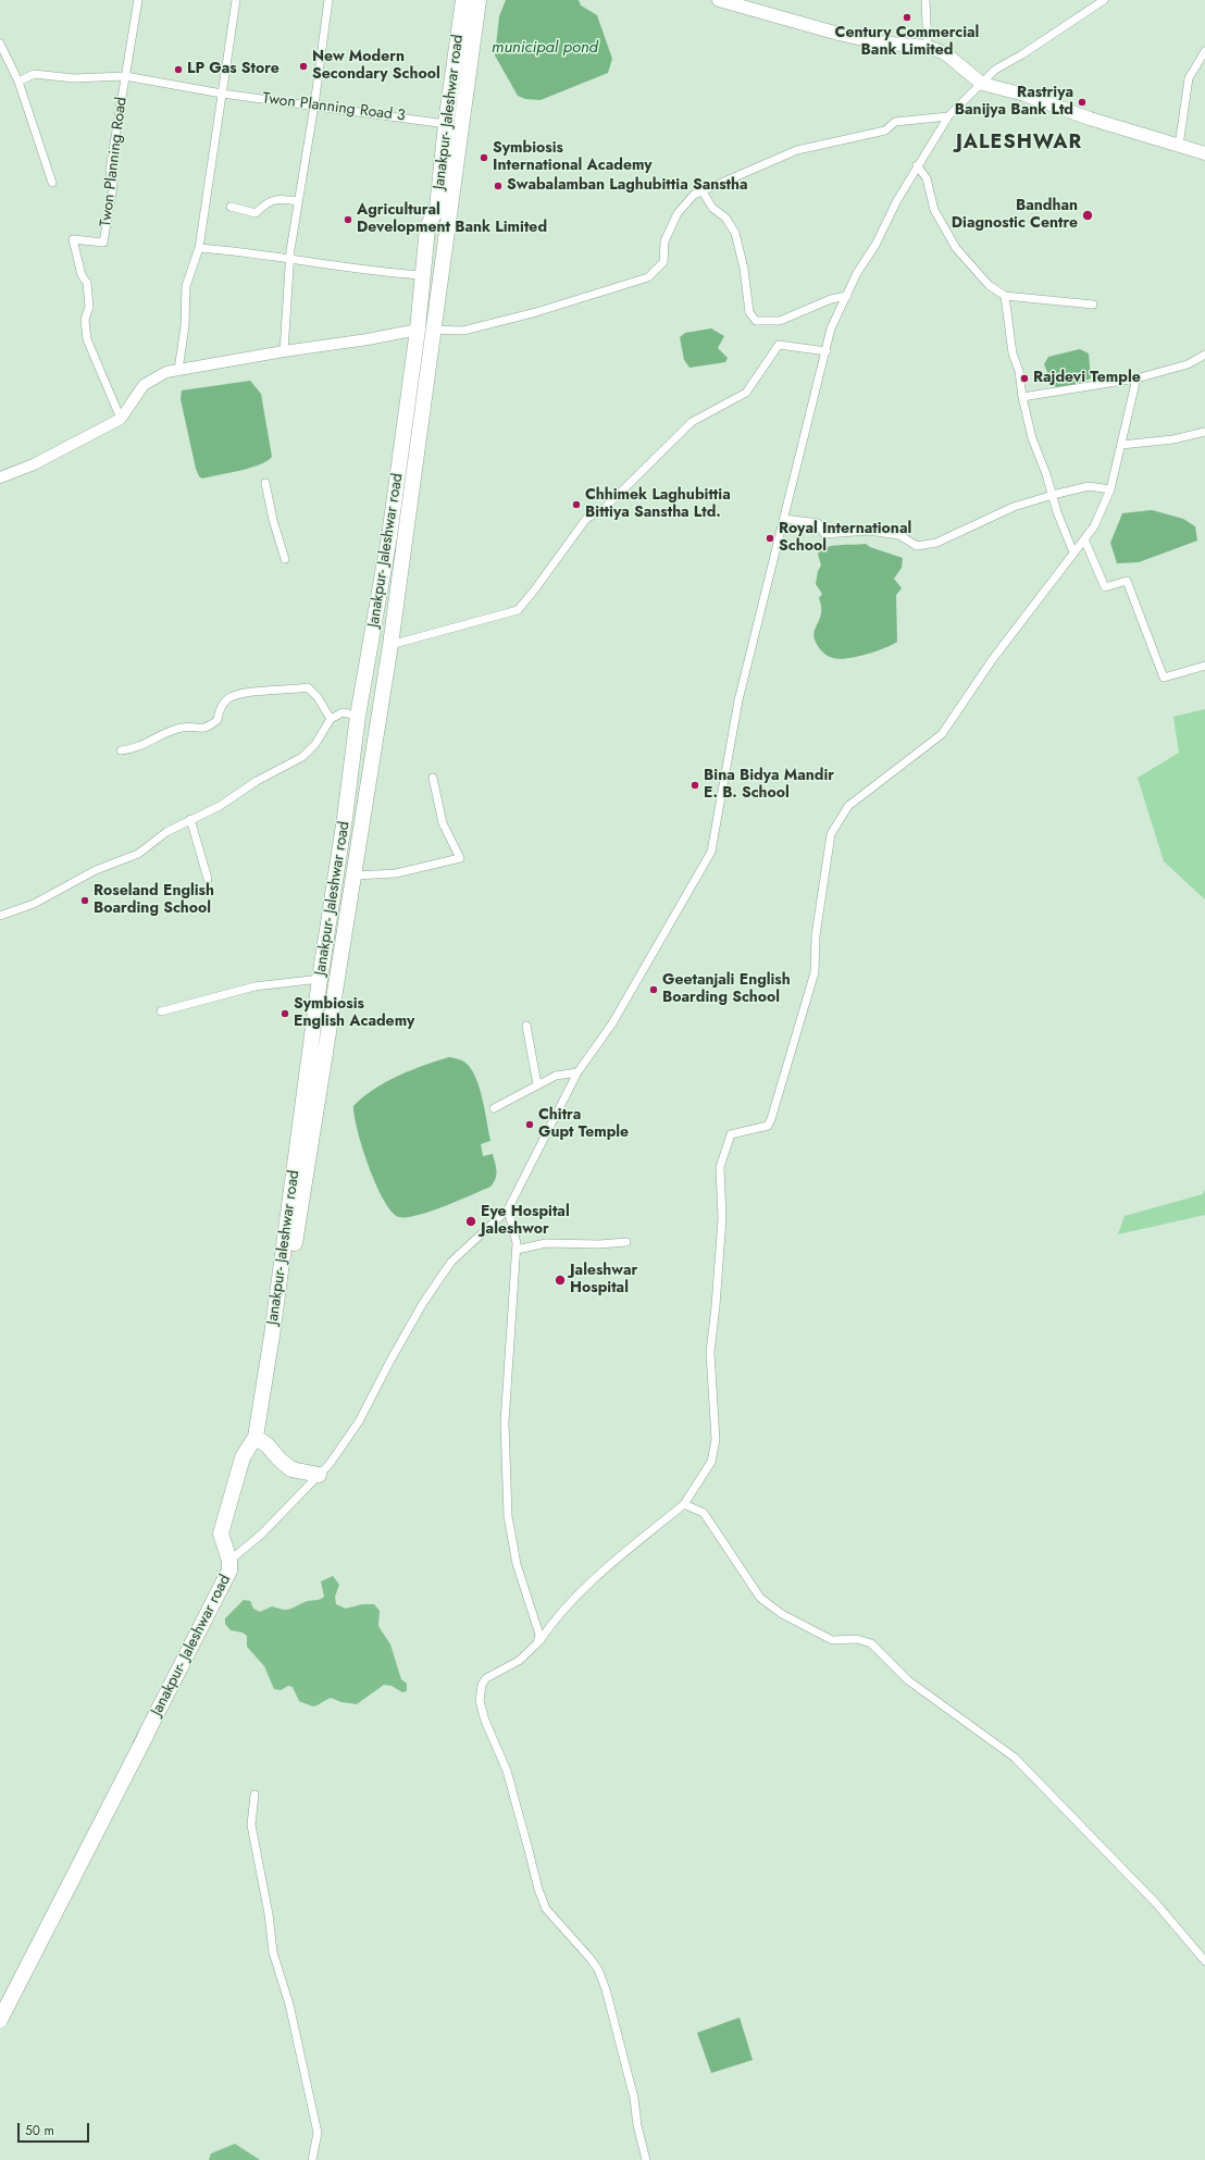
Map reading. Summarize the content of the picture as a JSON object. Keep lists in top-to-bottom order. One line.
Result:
{"streets":{"highway":["Janakpur- Jaleshwar road"],"street":["Twon Planning Road 3","Twon Planning Road"]},"crossings":[["Twon Planning Road 3","Janakpur- Jaleshwar road"],["Twon Planning Road 3","Twon Planning Road"]],"districts":["JALESHWAR"],"water":["municipal pond"],"places":["Century Commercial Bank Limited","New Modern Secondary School","LP Gas Store","Rastriya Banijya Bank Ltd","Symbiosis International Academy","Swabalamban Laghubittia Sanstha","Bandhan Diagnostic Centre","Agricultural Development Bank Limited","Rajdevi Temple","Chhimek Laghubittia Bittiya Sanstha Ltd.","Royal International School","Bina Bidya Mandir E. B. School","Roseland English Boarding School","Geetanjali English Boarding School","Symbiosis English Academy","Chitra Gupt Temple","Eye Hospital Jaleshwor","Jaleshwar Hospital"],"scale_bar":"50 m"}
